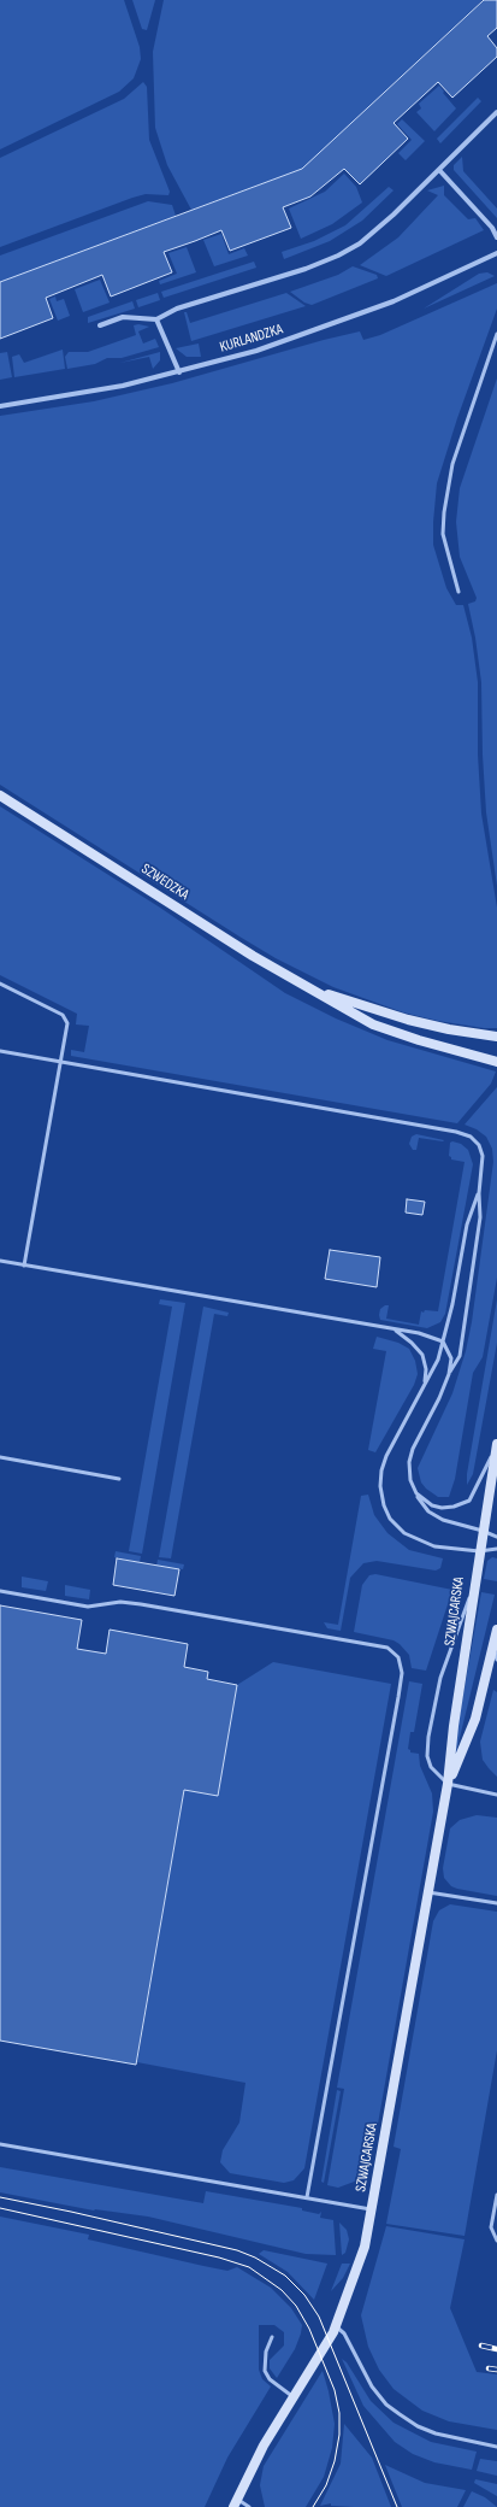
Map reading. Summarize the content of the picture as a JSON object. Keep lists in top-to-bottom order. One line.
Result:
{"streets":{"street":["KURLANDZKA","SZWEDZKA","SZWAJCARSKA"]}}
